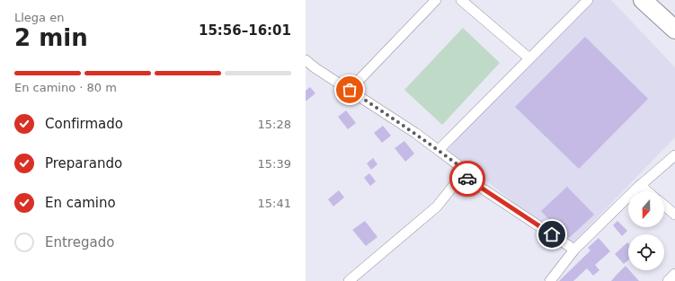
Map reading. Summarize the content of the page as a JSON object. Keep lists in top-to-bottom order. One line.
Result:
{"north":"bottom","page":{"heading":["2 min","Llega en","15:56–16:01"],"bar":"En camino · 80 m","list":[["Confirmado","15:28"],["Preparando","15:39"],["En camino","15:41"],"Entregado"]}}
